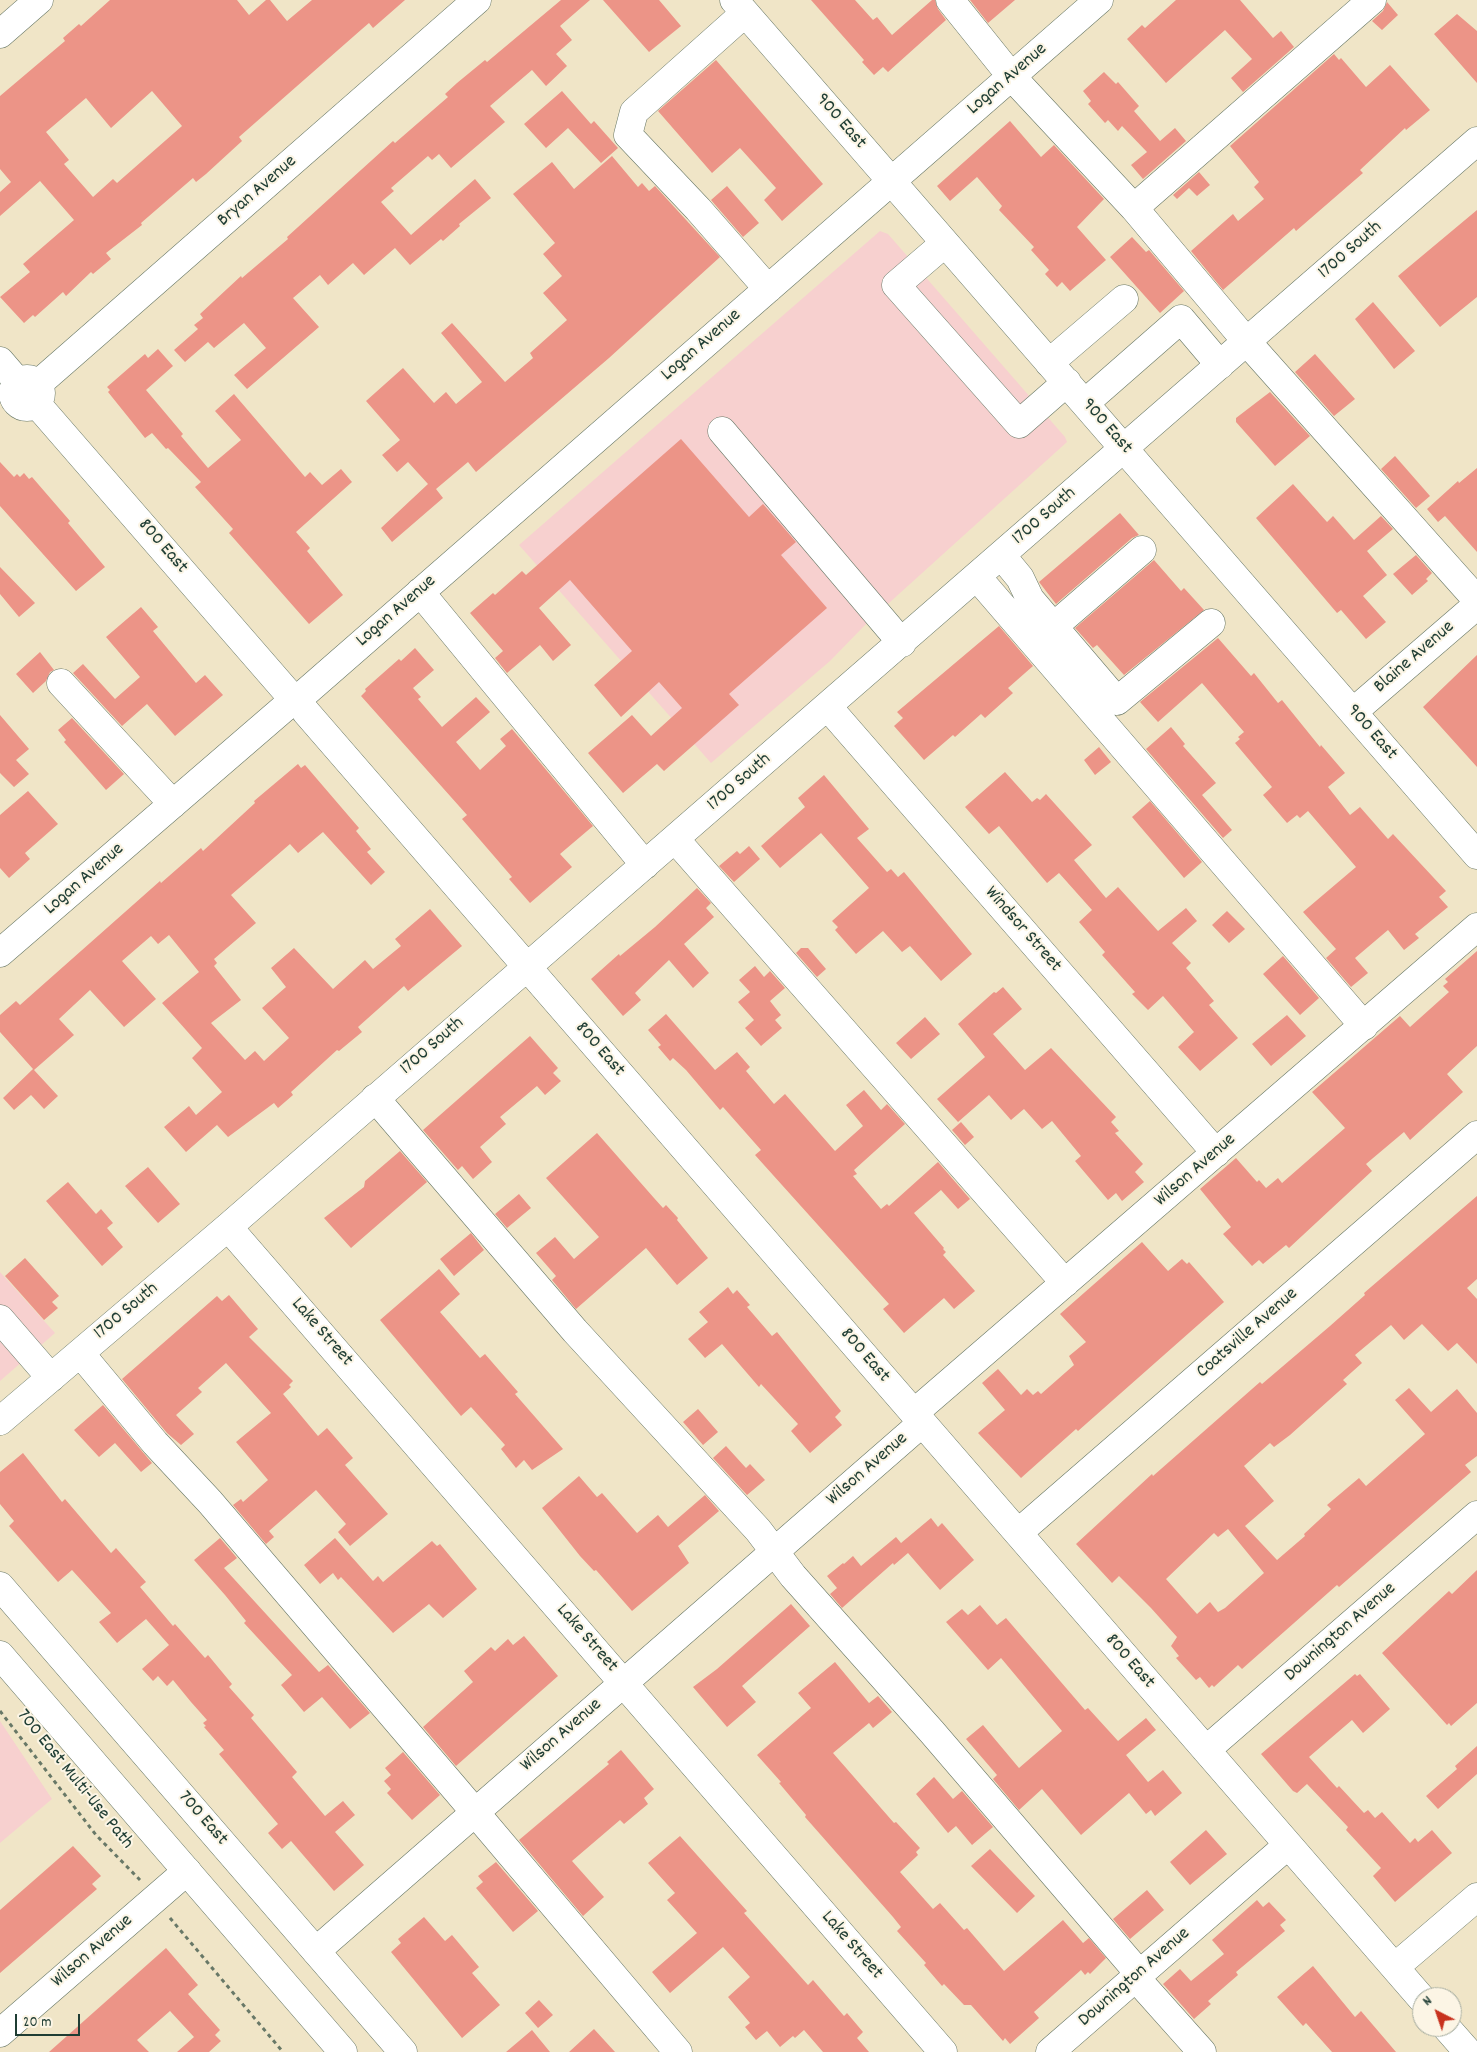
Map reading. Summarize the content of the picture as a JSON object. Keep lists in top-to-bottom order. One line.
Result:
{"streets":{"street":["Logan Avenue","900 East","Bryan Avenue","1700 South","800 East","Blaine Avenue","Windsor Street","Wilson Avenue","Lake Street","Coatsville Avenue","Downington Avenue","700 East"],"path":["700 East Multi-Use Path"]},"crossings":[["Logan Avenue","900 East"],["Logan Avenue","800 East"],["900 East","1700 South"],["900 East","Blaine Avenue"],["Bryan Avenue","800 East"],["1700 South","800 East"],["1700 South","Windsor Street"],["1700 South","Lake Street"],["800 East","Wilson Avenue"],["800 East","Coatsville Avenue"],["800 East","Downington Avenue"],["Windsor Street","Wilson Avenue"],["Wilson Avenue","Lake Street"],["Wilson Avenue","700 East"]],"scale_bar":"20 m","north":"top left"}
